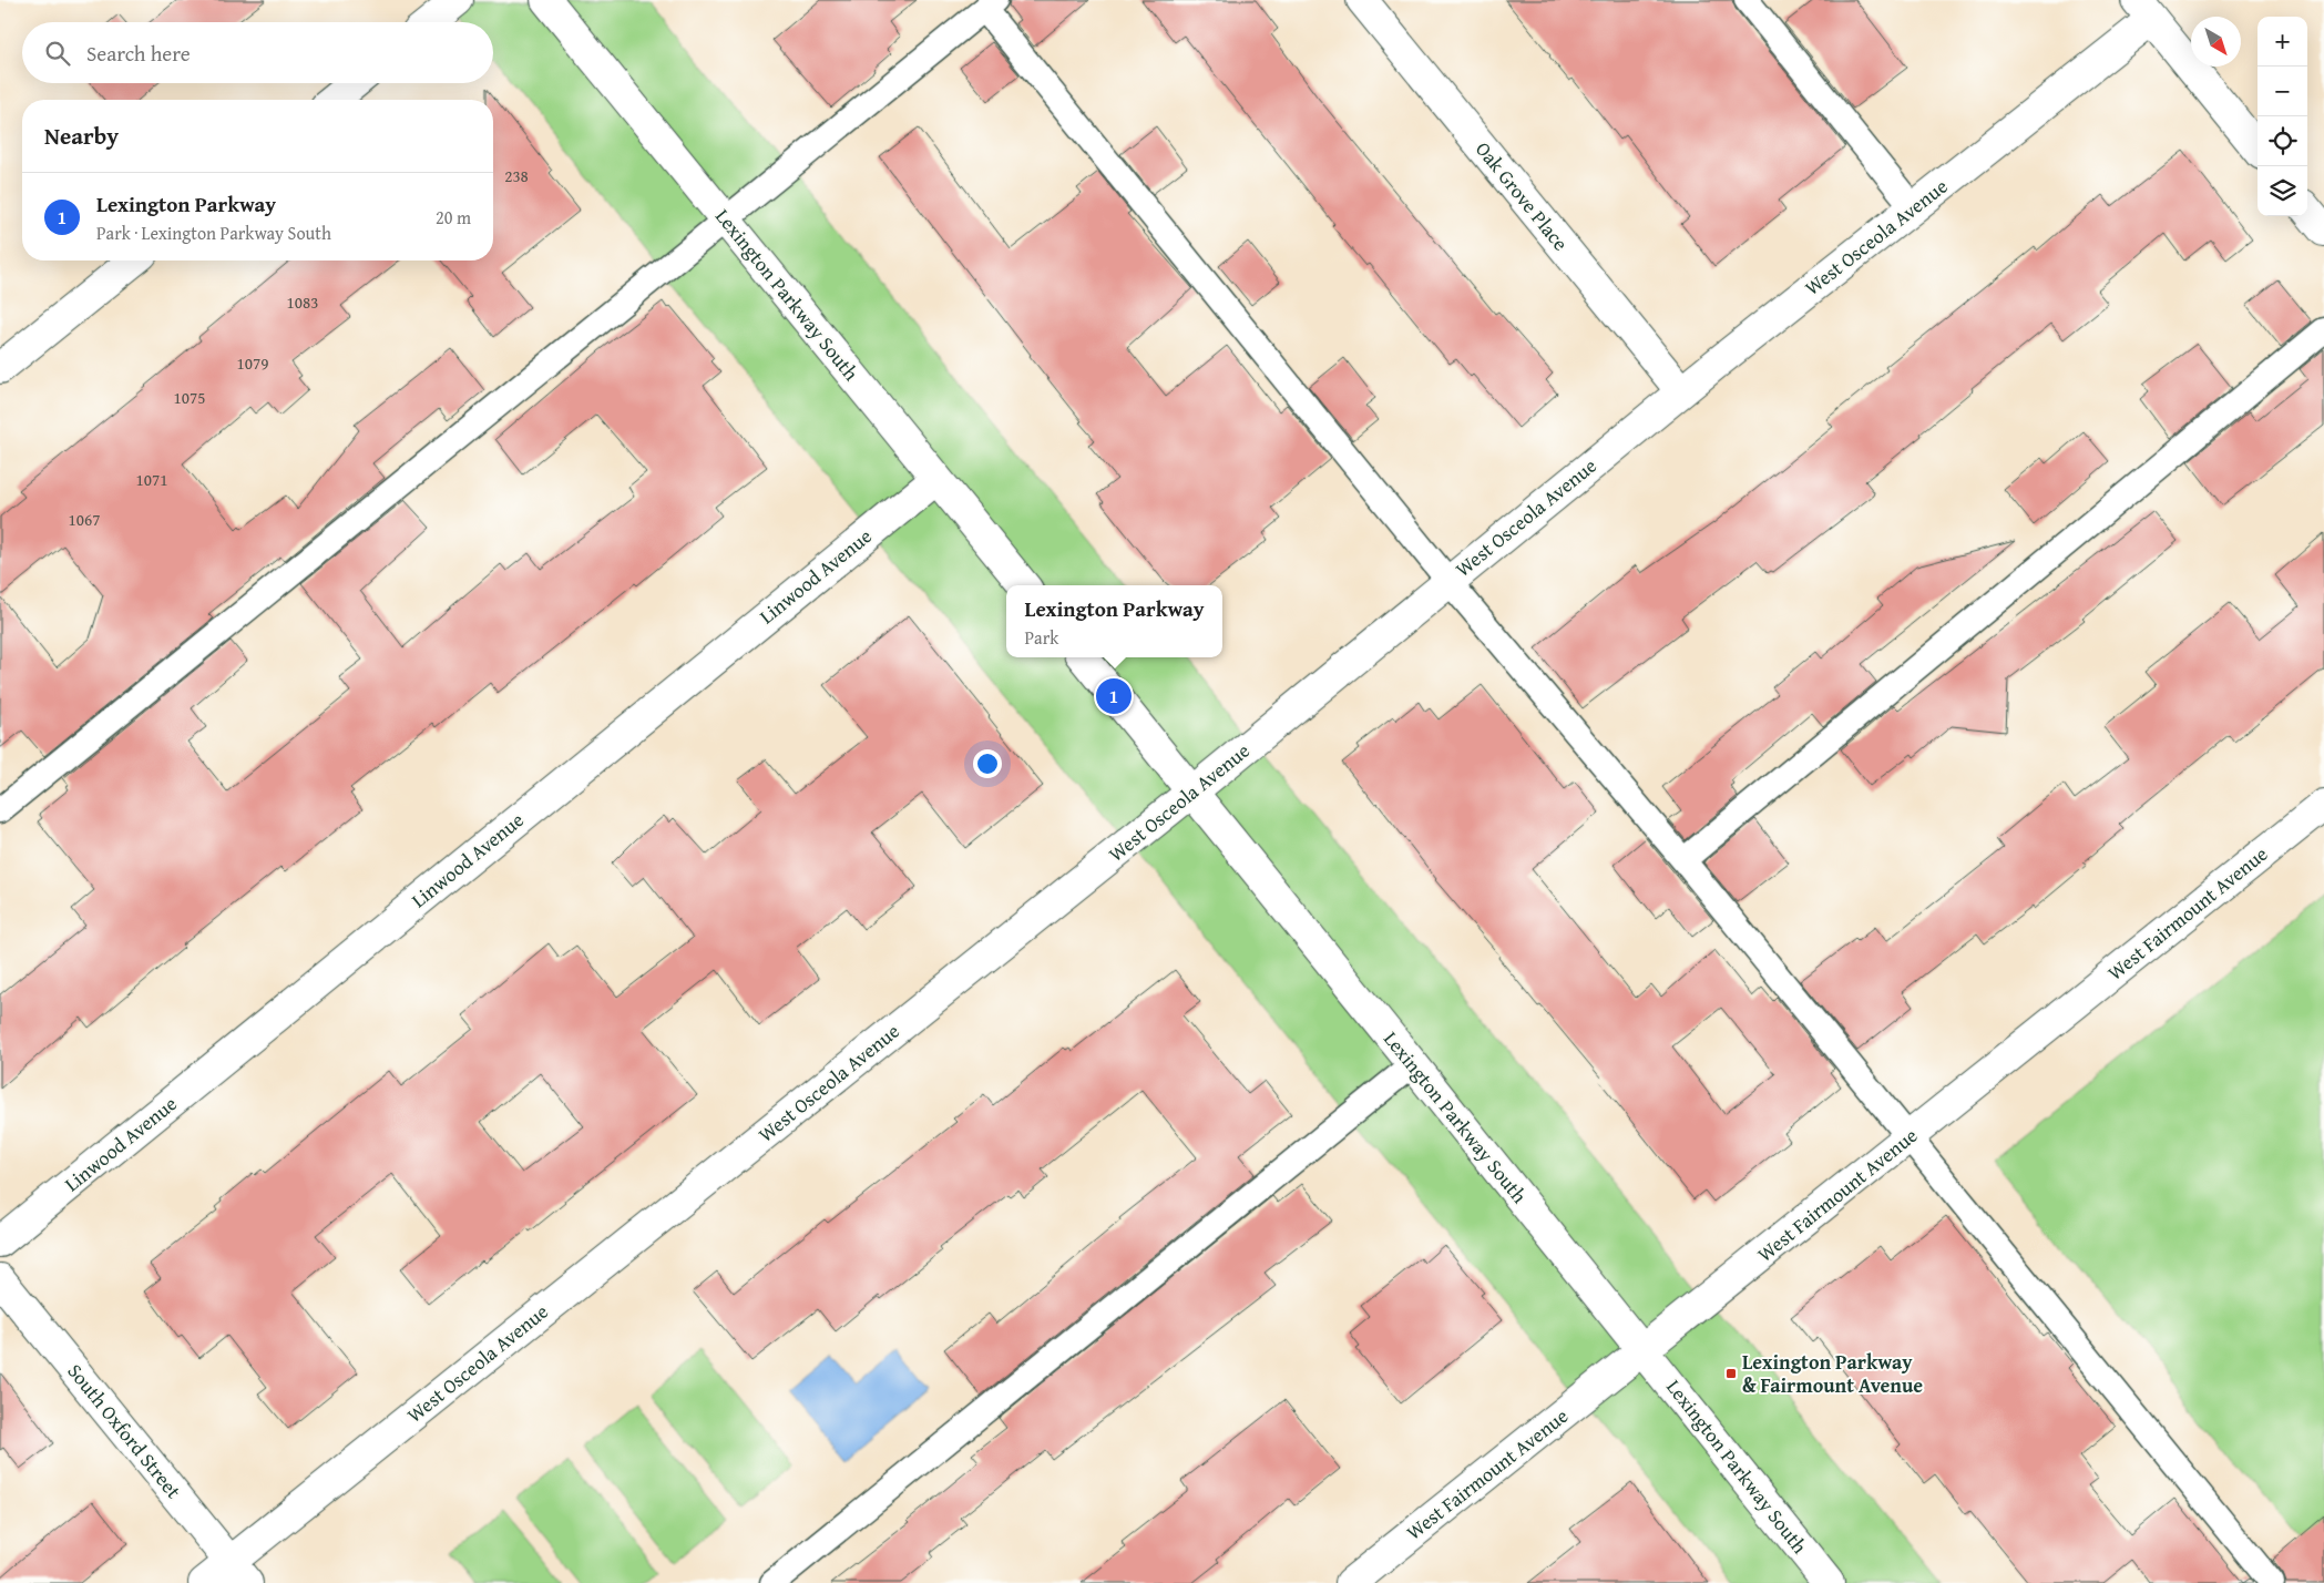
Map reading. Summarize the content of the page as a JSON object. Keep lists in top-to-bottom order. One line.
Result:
{"streets":{"street":["Oak Grove Place","West Osceola Avenue","Lexington Parkway South","Linwood Avenue","West Fairmount Avenue","South Oxford Street"]},"crossings":[["Oak Grove Place","West Osceola Avenue"],["West Osceola Avenue","Lexington Parkway South"],["West Osceola Avenue","South Oxford Street"],["Lexington Parkway South","Linwood Avenue"],["Lexington Parkway South","West Fairmount Avenue"]],"places":{"transit":["Lexington Parkway & Fairmount Avenue"]},"house_numbers":["238","1083","1079","1075","1071","1067"],"north":"bottom right","page":{"map_buttons":["+","−"],"search":"Search here","heading":"Nearby","list":[{"mark":"1","name":"Lexington Parkway","note":"Park · Lexington Parkway South","value":"20 m"}],"popup":["Lexington Parkway","Park"],"pins":"1"}}
